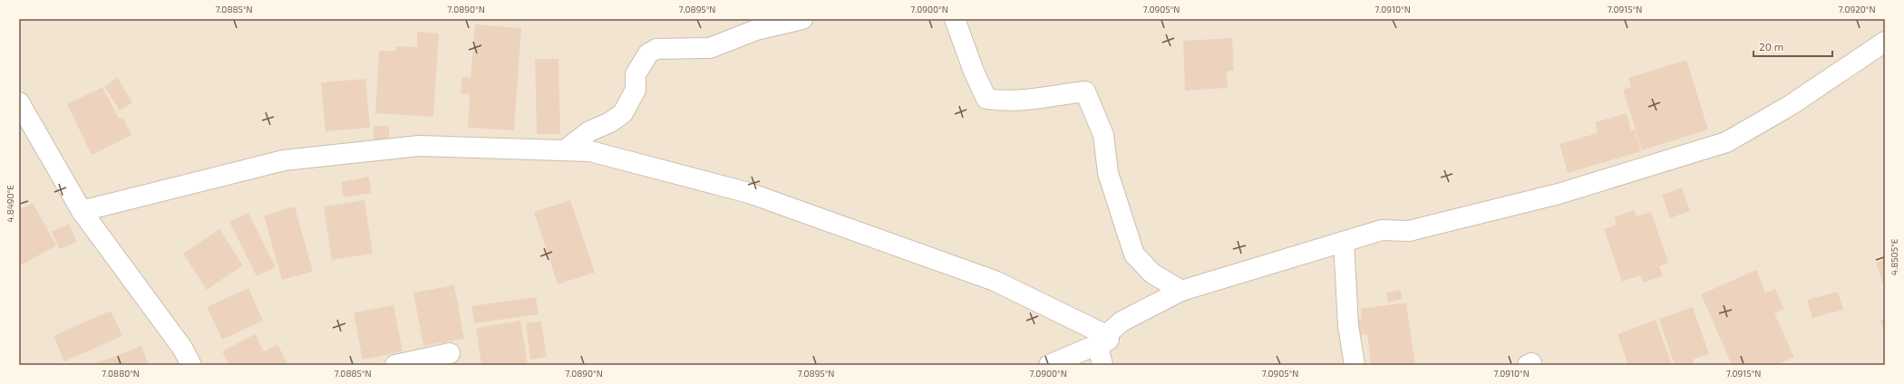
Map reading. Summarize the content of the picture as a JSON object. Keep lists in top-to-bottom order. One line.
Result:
{"scale_bar":"20 m","coordinates":["7.0885°N","7.0890°N","7.0895°N","7.0900°N","7.0905°N","7.0910°N","7.0915°N","7.0920°N","4.8490°E","4.8505°E","7.0880°N"]}
